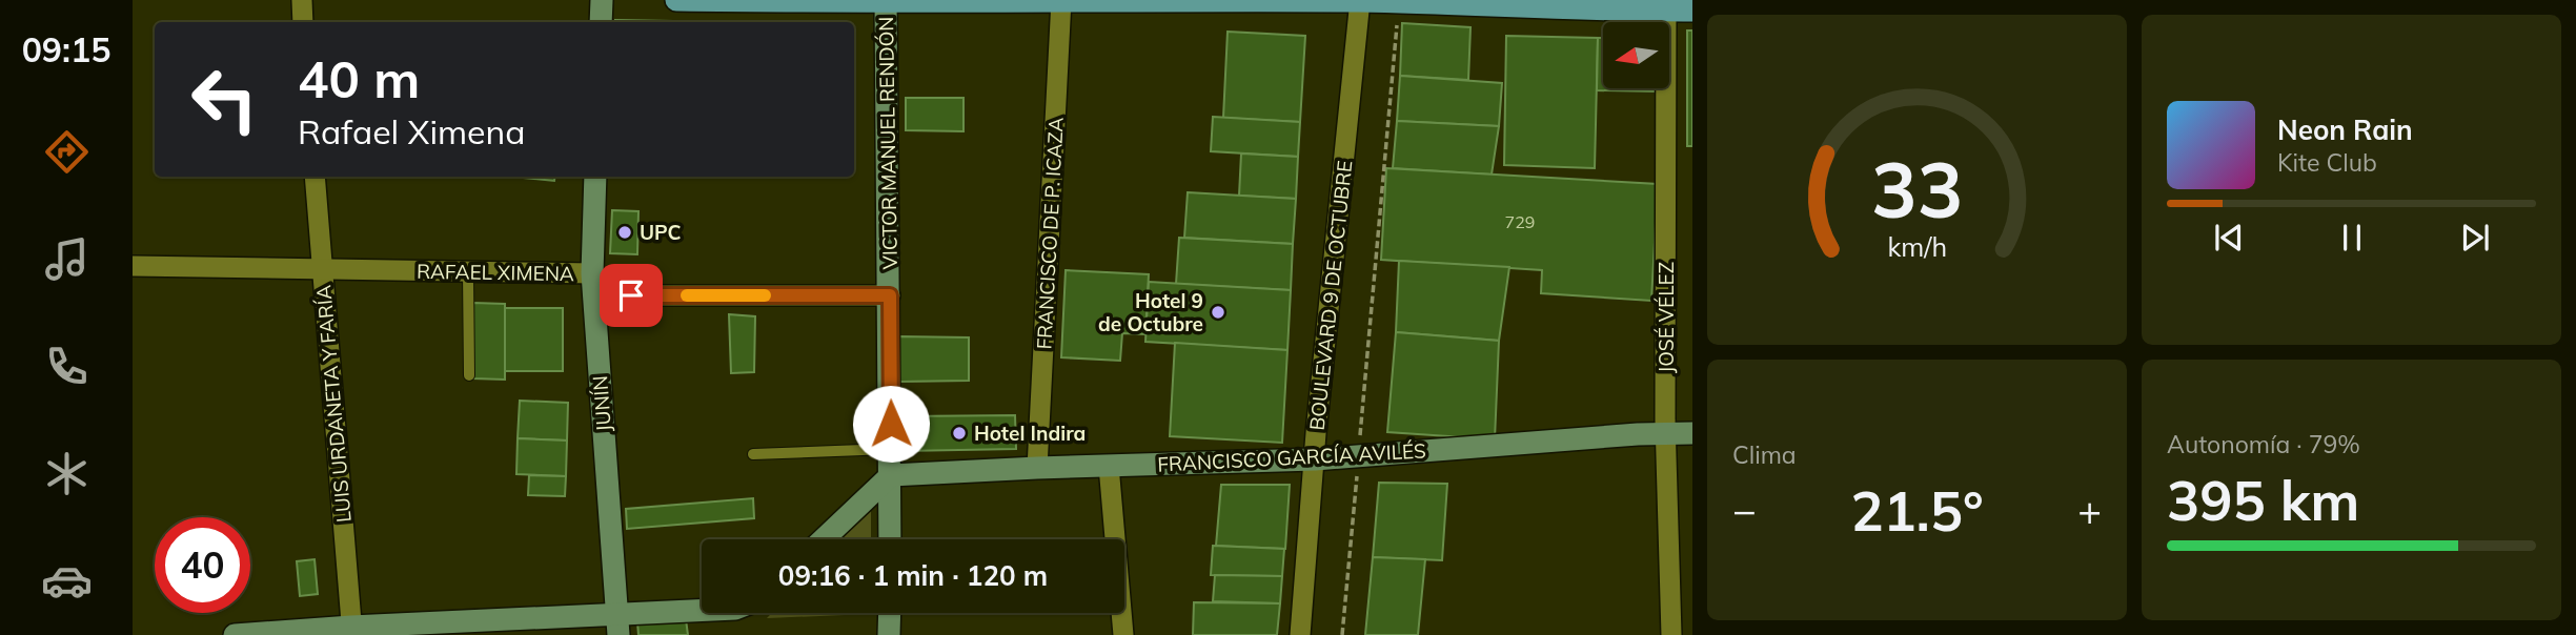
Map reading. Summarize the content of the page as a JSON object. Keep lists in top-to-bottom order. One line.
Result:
{"streets":{"street":["VICTOR MANUEL RENDÓN","FRANCISCO DE P. ICAZA","RAFAEL XIMENA","BOULEVARD 9 DE OCTUBRE","JOSÉ VÉLEZ","LUIS URDANETA Y FARÍA","JUNÍN","FRANCISCO GARCÍA AVILÉS"]},"crossings":[["VICTOR MANUEL RENDÓN","RAFAEL XIMENA"],["VICTOR MANUEL RENDÓN","FRANCISCO GARCÍA AVILÉS"],["FRANCISCO DE P. ICAZA","FRANCISCO GARCÍA AVILÉS"],["RAFAEL XIMENA","LUIS URDANETA Y FARÍA"],["RAFAEL XIMENA","JUNÍN"],["BOULEVARD 9 DE OCTUBRE","FRANCISCO GARCÍA AVILÉS"],["JOSÉ VÉLEZ","FRANCISCO GARCÍA AVILÉS"]],"places":["UPC","Hotel 9 de Octubre","Hotel Indira"],"house_numbers":["729"],"north":"left","page":{"tabs":"09:15","turn":["40 m","Rafael Ximena"],"song":["Neon Rain","Kite Club"],"tile":["Clima",["Autonomía · 79%","395 km"]],"heat":["−","21.5°","+"],"limit":"40","trip":"09:16 · 1 min · 120 m","gauge":["33","km/h"]}}
